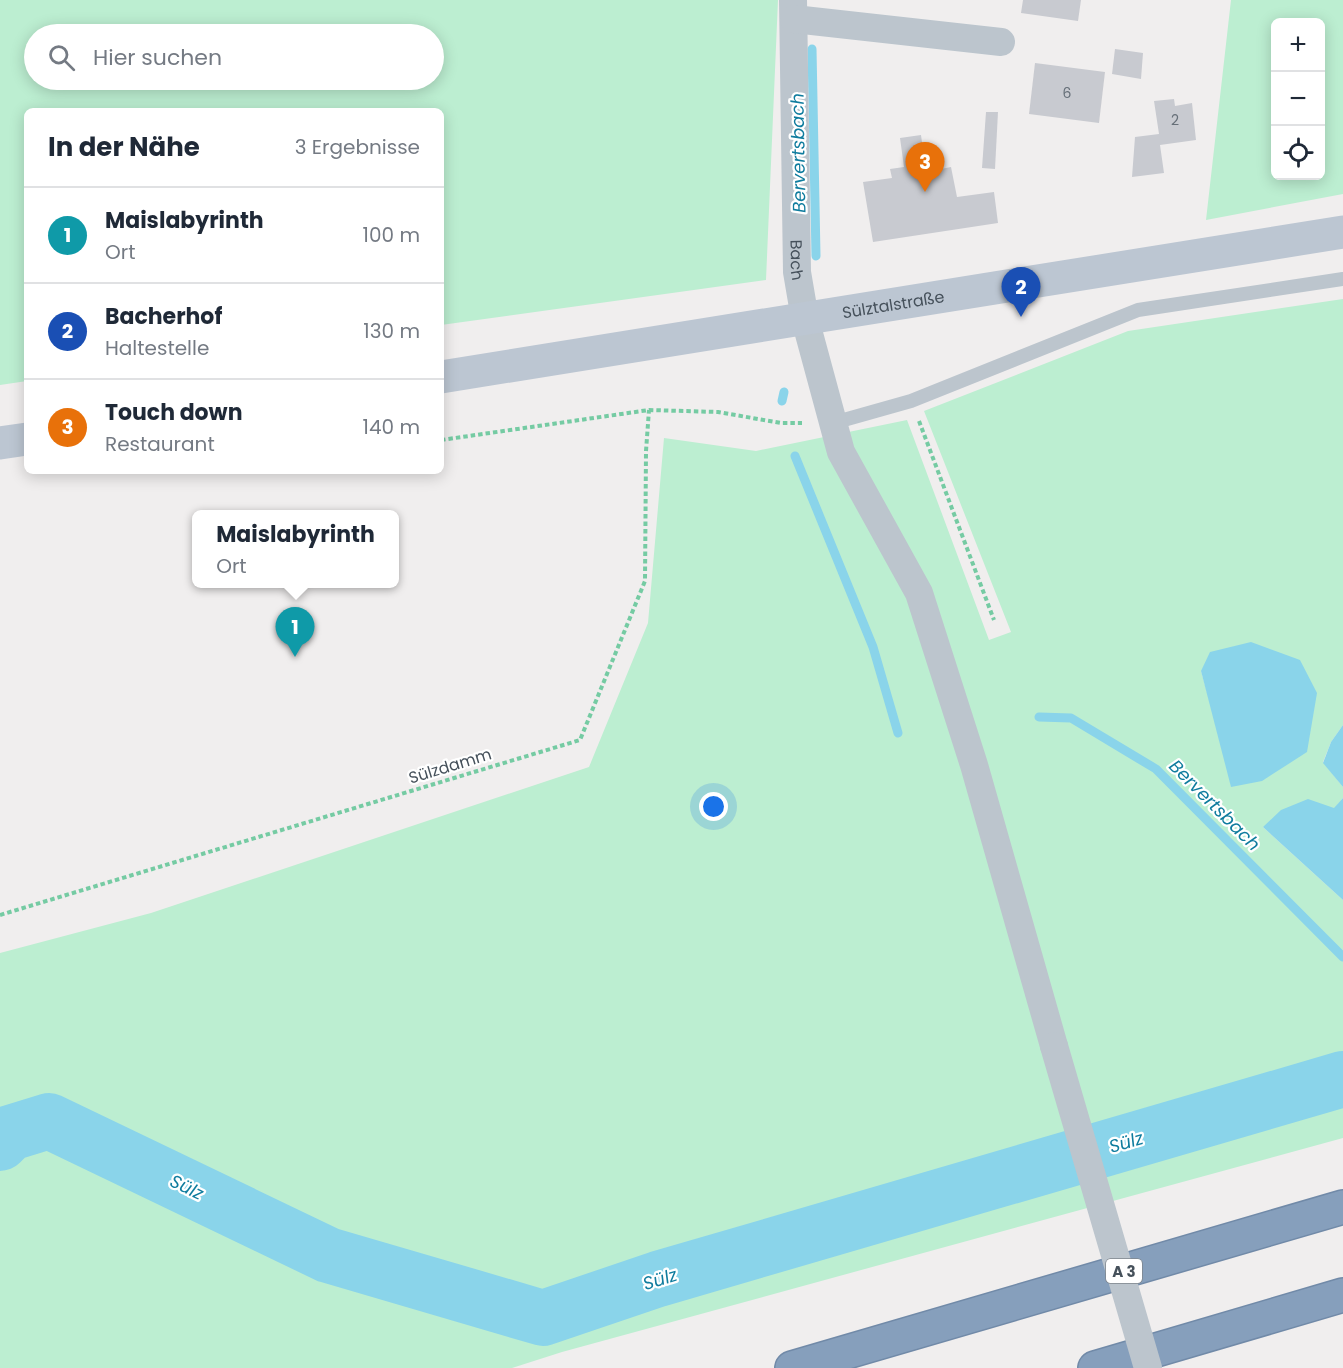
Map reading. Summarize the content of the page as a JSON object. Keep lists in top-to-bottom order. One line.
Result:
{"streets":{"highway":["A 3"],"main road":["Sülztalstraße"],"street":["Bach"],"path":["Sülzdamm"]},"crossings":[["Bach","Sülztalstraße"]],"water":["Bervertsbach","Sülz"],"house_numbers":["6","2"],"page":{"map_buttons":["+","−"],"search":"Hier suchen","heading":["In der Nähe","3 Ergebnisse"],"pins":["3","2","1"],"list":[{"mark":"1","name":"Maislabyrinth","note":"Ort","value":"100 m"},{"mark":"2","name":"Bacherhof","note":"Haltestelle","value":"130 m"},{"mark":"3","name":"Touch down","note":"Restaurant","value":"140 m"}],"popup":["Maislabyrinth","Ort"]}}
